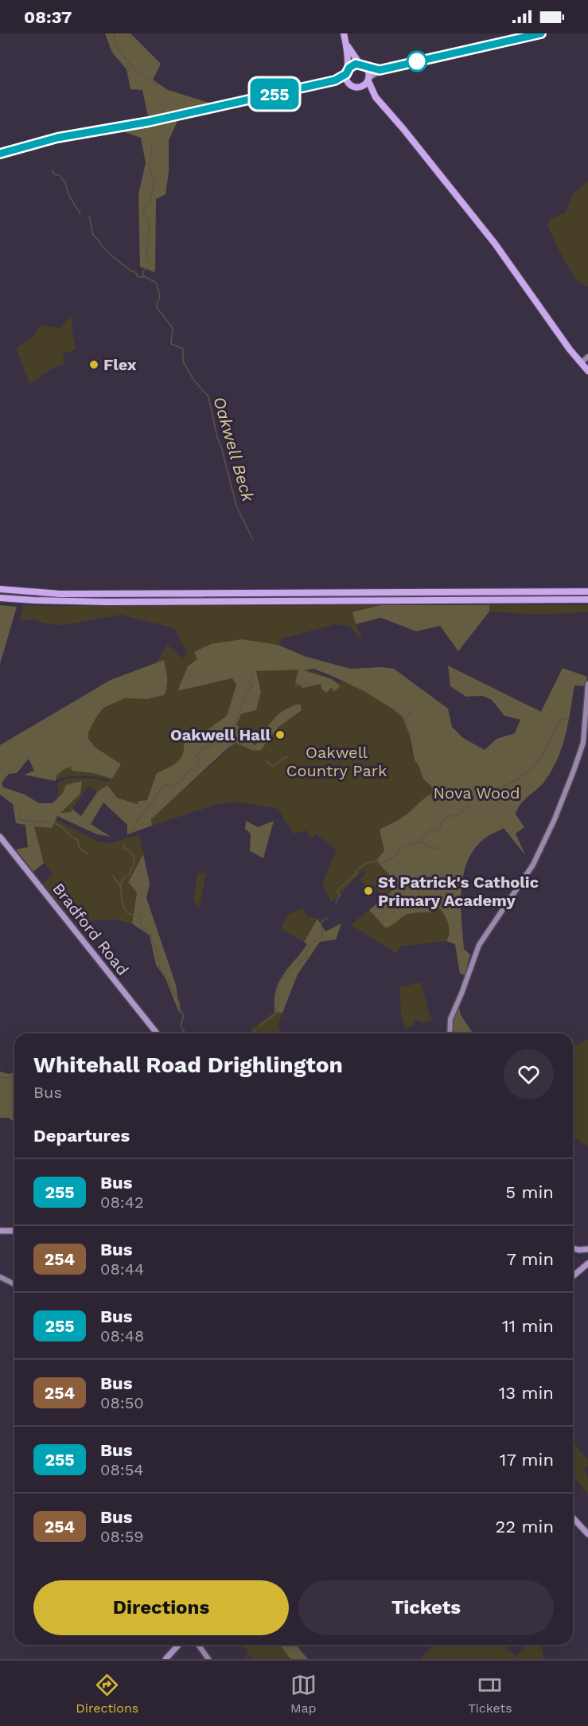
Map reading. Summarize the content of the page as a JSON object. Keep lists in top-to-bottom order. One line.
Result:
{"streets":{"main road":["Bradford Road"]},"water":["Oakwell Beck"],"parks":["Oakwell Country Park","Nova Wood"],"places":["Flex","Oakwell Hall","St Patrick's Catholic Primary Academy"],"lines":["bus line 255"],"page":{"status":"08:37","on_map":"255","heading":[["Whitehall Road Drighlington","Bus"],"Departures"],"list":[{"mark":"255","name":"Bus","note":"08:42","value":"5 min"},{"mark":"254","name":"Bus","note":"08:44","value":"7 min"},{"mark":"255","name":"Bus","note":"08:48","value":"11 min"},{"mark":"254","name":"Bus","note":"08:50","value":"13 min"},{"mark":"255","name":"Bus","note":"08:54","value":"17 min"},{"mark":"254","name":"Bus","note":"08:59","value":"22 min"}],"buttons":["Directions","Tickets"],"tabs":["Directions","Map","Tickets"]}}
